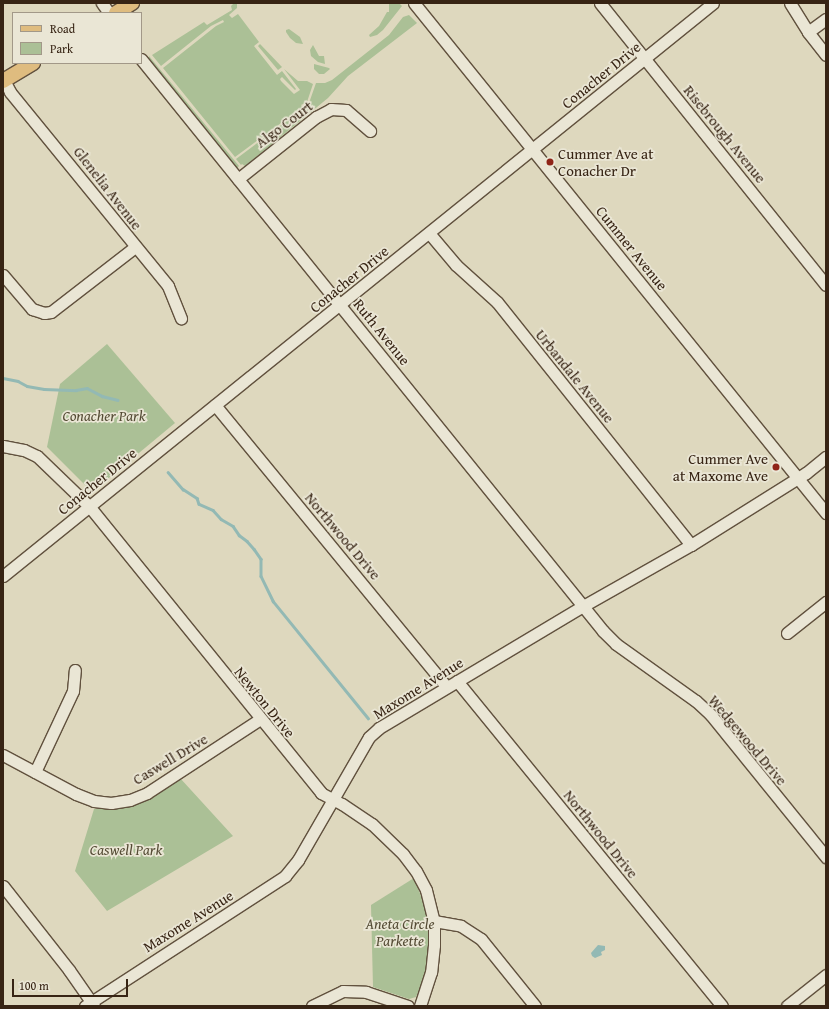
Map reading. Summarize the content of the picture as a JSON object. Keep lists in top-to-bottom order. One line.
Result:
{"streets":{"street":["Conacher Drive","Algo Court","Risebrough Avenue","Glenelia Avenue","Cummer Avenue","Ruth Avenue","Urbandale Avenue","Northwood Drive","Maxome Avenue","Newton Drive","Wedgewood Drive","Caswell Drive"]},"crossings":[["Conacher Drive","Risebrough Avenue"],["Conacher Drive","Cummer Avenue"],["Conacher Drive","Ruth Avenue"],["Conacher Drive","Urbandale Avenue"],["Conacher Drive","Northwood Drive"],["Conacher Drive","Newton Drive"],["Algo Court","Ruth Avenue"],["Cummer Avenue","Maxome Avenue"],["Ruth Avenue","Maxome Avenue"],["Ruth Avenue","Wedgewood Drive"],["Urbandale Avenue","Maxome Avenue"],["Northwood Drive","Maxome Avenue"],["Maxome Avenue","Newton Drive"],["Maxome Avenue","Wedgewood Drive"],["Newton Drive","Caswell Drive"]],"parks":["Conacher Park","Caswell Park","Aneta Circle Parkette"],"places":["Cummer Ave at Conacher Dr","Cummer Ave at Maxome Ave"],"legend":["Road","Park"],"scale_bar":"100 m"}
